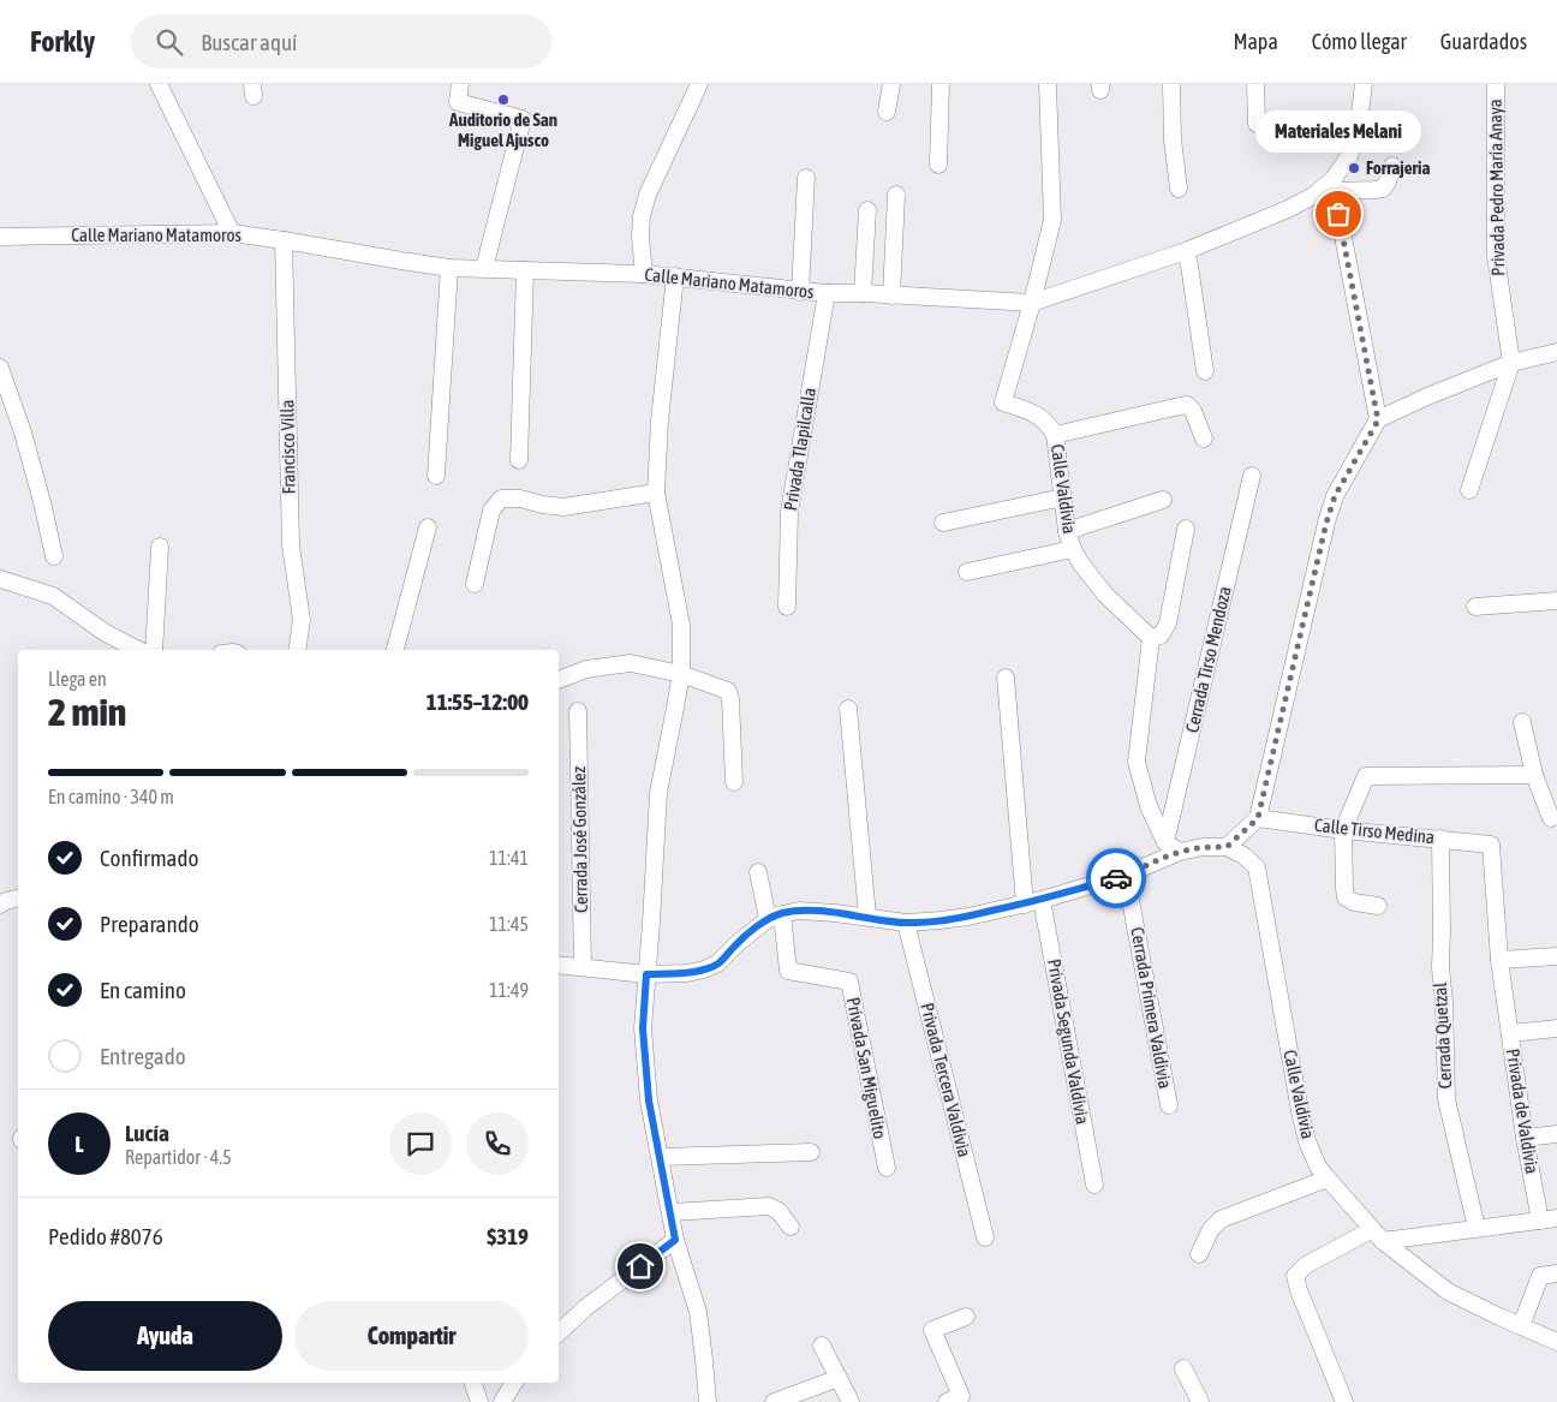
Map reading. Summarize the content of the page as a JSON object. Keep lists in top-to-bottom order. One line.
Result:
{"streets":{"street":["Privada Pedro María Anaya","Calle Mariano Matamoros","Francisco Villa","Privada Tlapilcalla","Calle Valdivia","Cerrada Tirso Mendoza","Calle Tirso Medina","Cerrada José González","Cerrada Primera Valdivia","Cerrada Quetzal","Privada Segunda Valdivia","Privada San Miguelito","Privada Tercera Valdivia","Privada de Valdivia"]},"crossings":[["Calle Mariano Matamoros","Francisco Villa"],["Calle Mariano Matamoros","Privada Tlapilcalla"],["Calle Mariano Matamoros","Calle Valdivia"],["Calle Tirso Medina","Cerrada Quetzal"],["Calle Tirso Medina","Privada de Valdivia"]],"places":["Auditorio de San Miguel Ajusco","Forrajeria","Materiales Melani"],"page":{"header":"Forkly","search":"Buscar aquí","nav":["Mapa","Cómo llegar","Guardados"],"bubble":"Materiales Melani","heading":["2 min","Llega en","11:55–12:00"],"panel":["Lucía","Repartidor · 4.5","Pedido #8076","$319"],"bar":"En camino · 340 m","list":[["Confirmado","11:41"],["Preparando","11:45"],["En camino","11:49"],"Entregado"],"round":"L","buttons":["Ayuda","Compartir"]}}
